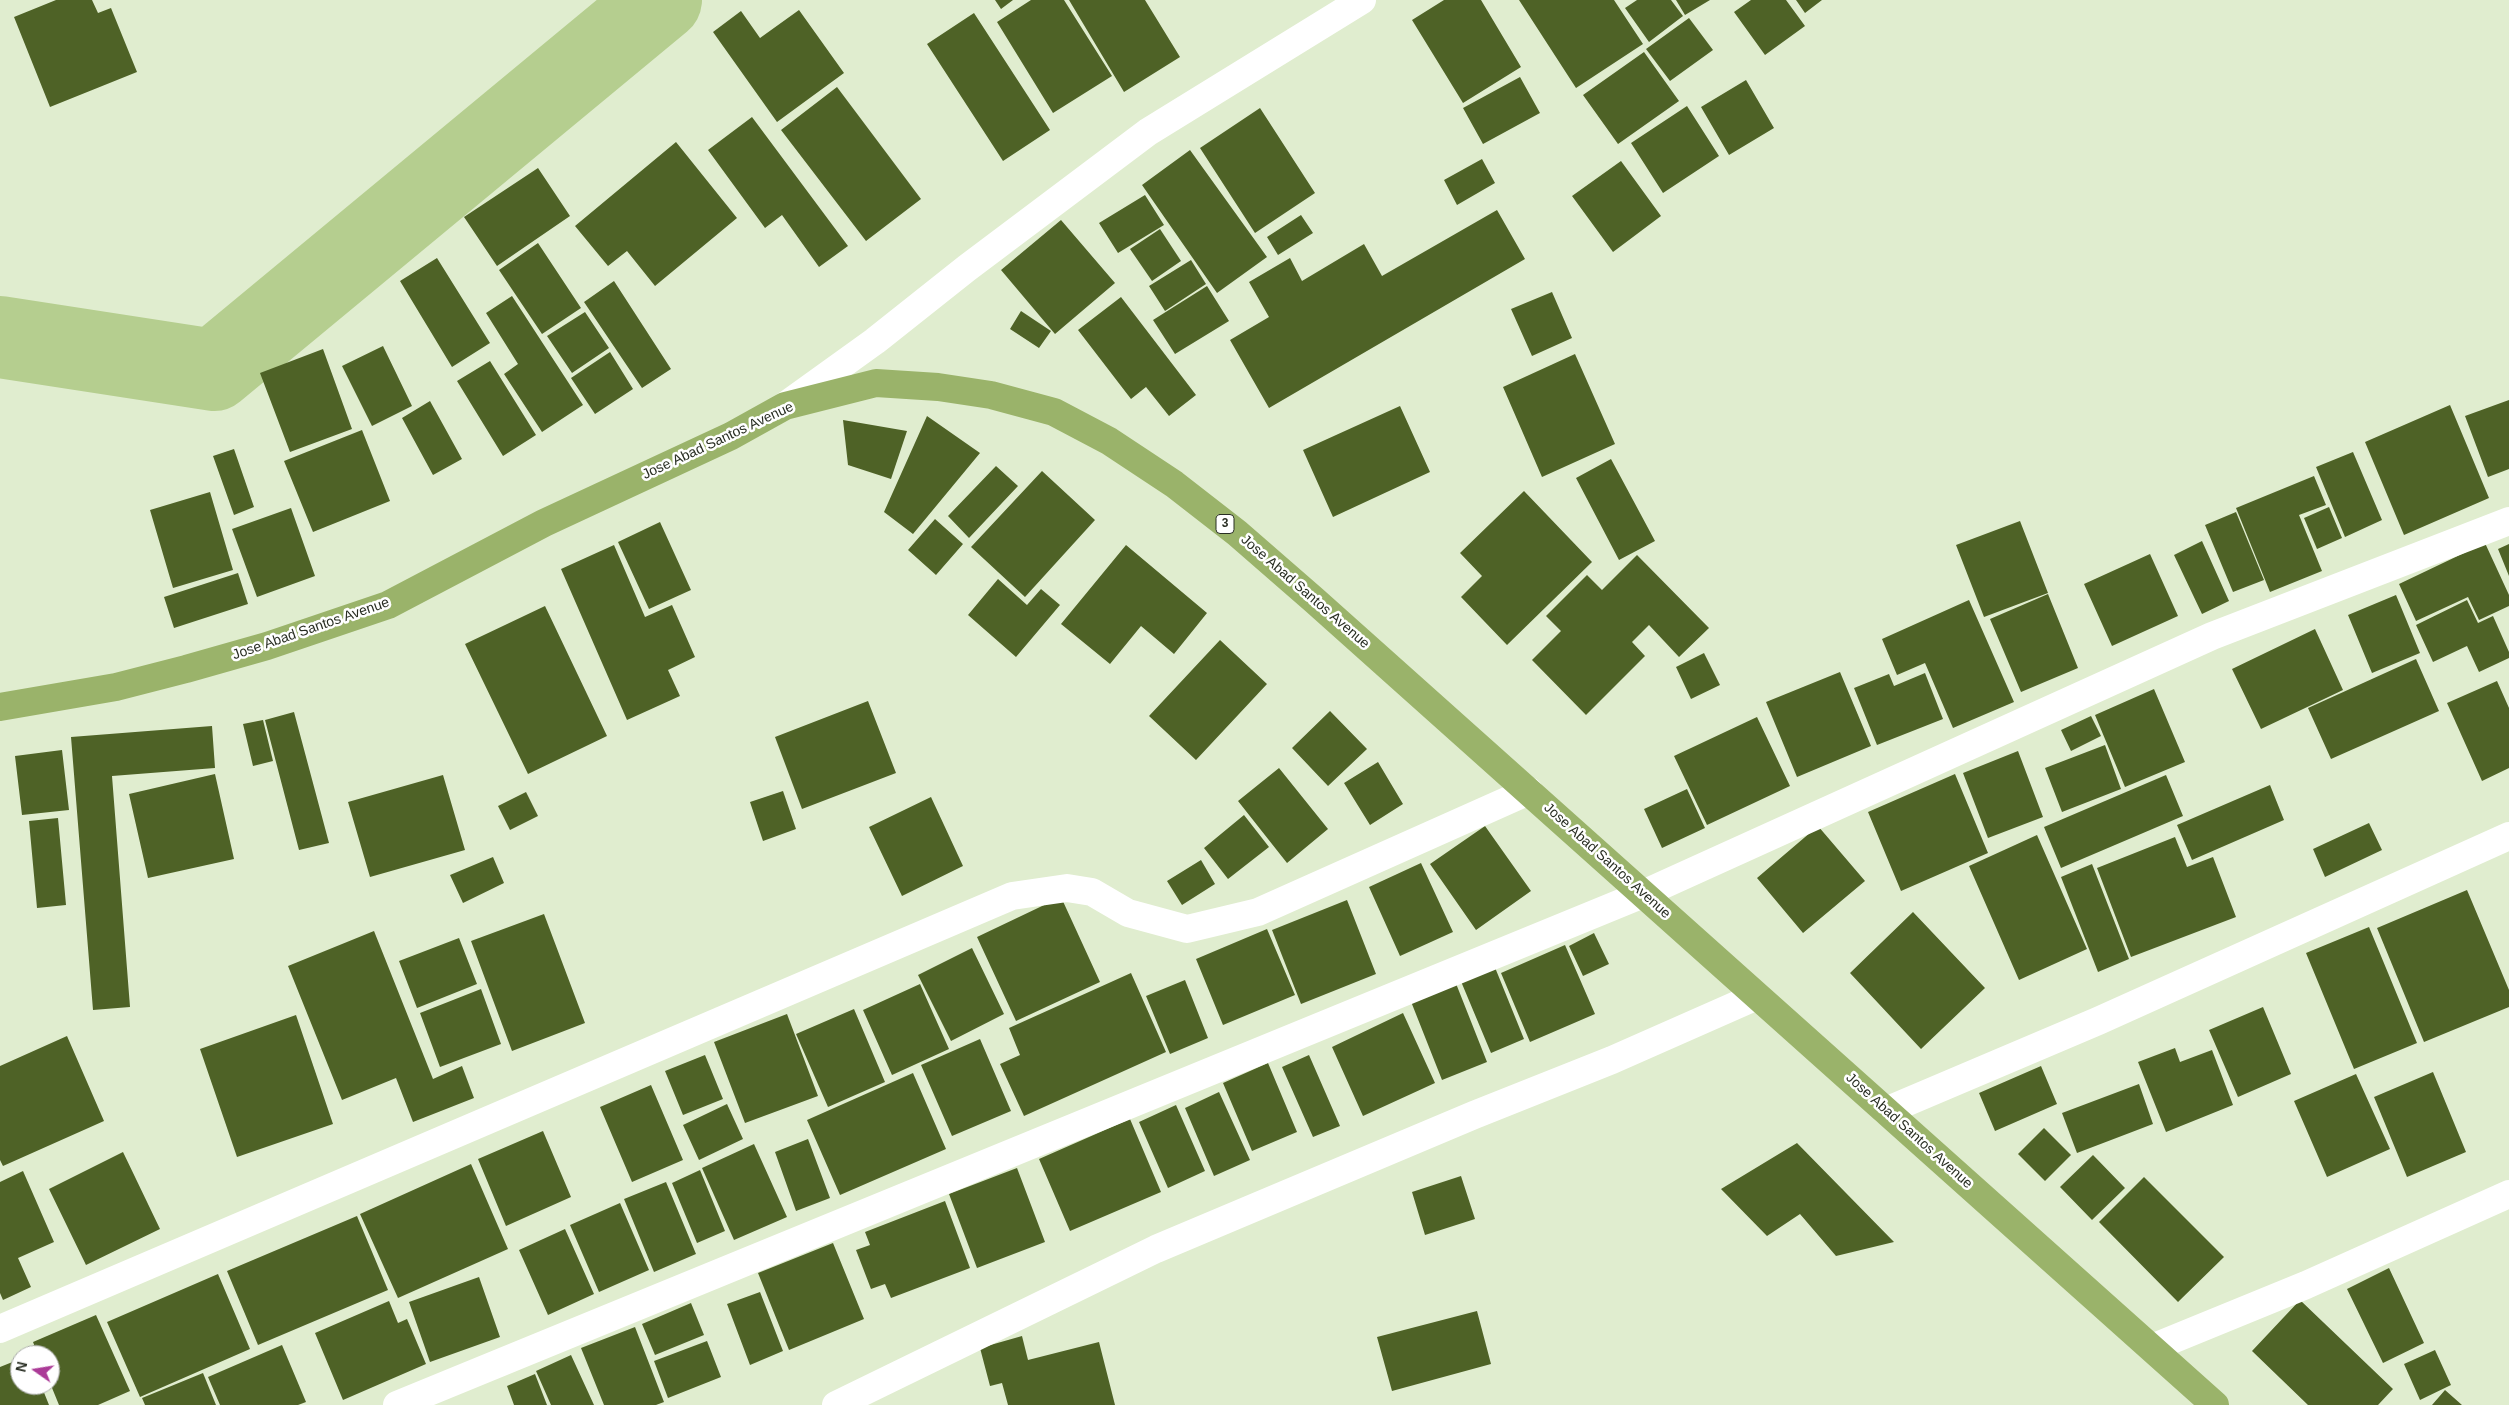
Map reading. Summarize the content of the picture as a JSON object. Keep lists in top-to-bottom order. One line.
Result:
{"streets":{"highway":["Jose Abad Santos Avenue","3"]},"north":"left"}
